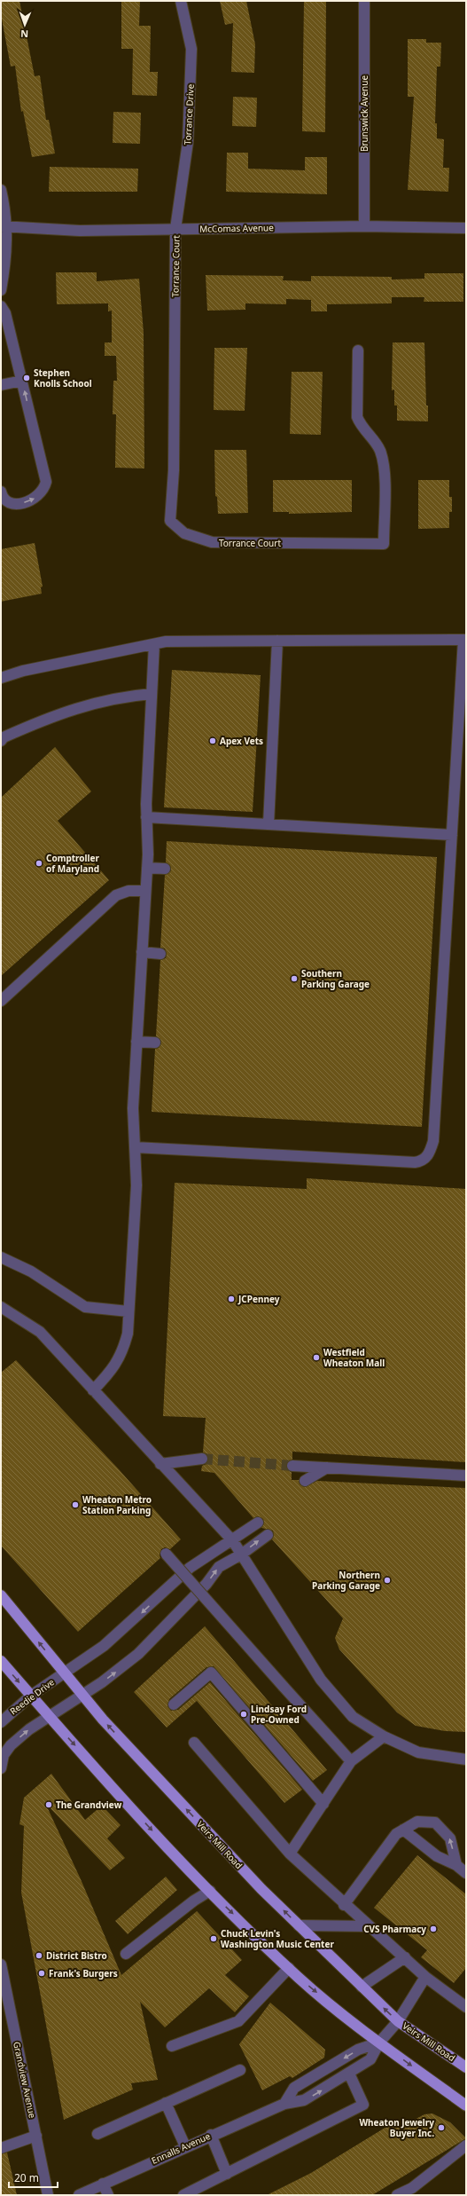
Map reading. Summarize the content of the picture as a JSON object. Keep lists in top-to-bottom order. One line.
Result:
{"streets":{"main road":["Veirs Mill Road"],"street":["Brunswick Avenue","Torrance Drive","McComas Avenue","Torrance Court","Reedie Drive","Grandview Avenue","Ennalls Avenue"]},"crossings":[["Brunswick Avenue","McComas Avenue"],["Torrance Drive","McComas Avenue"],["Torrance Drive","Torrance Court"],["McComas Avenue","Torrance Court"],["Reedie Drive","Veirs Mill Road"],["Veirs Mill Road","Ennalls Avenue"]],"places":["Stephen Knolls School","Apex Vets","Comptroller of Maryland","Southern Parking Garage","JCPenney","Westfield Wheaton Mall","Wheaton Metro Station Parking","Northern Parking Garage","Lindsay Ford Pre-Owned","The Grandview","CVS Pharmacy","Chuck Levin's Washington Music Center","District Bistro","Frank's Burgers","Wheaton Jewelry Buyer Inc."],"scale_bar":"20 m","north":"bottom"}
